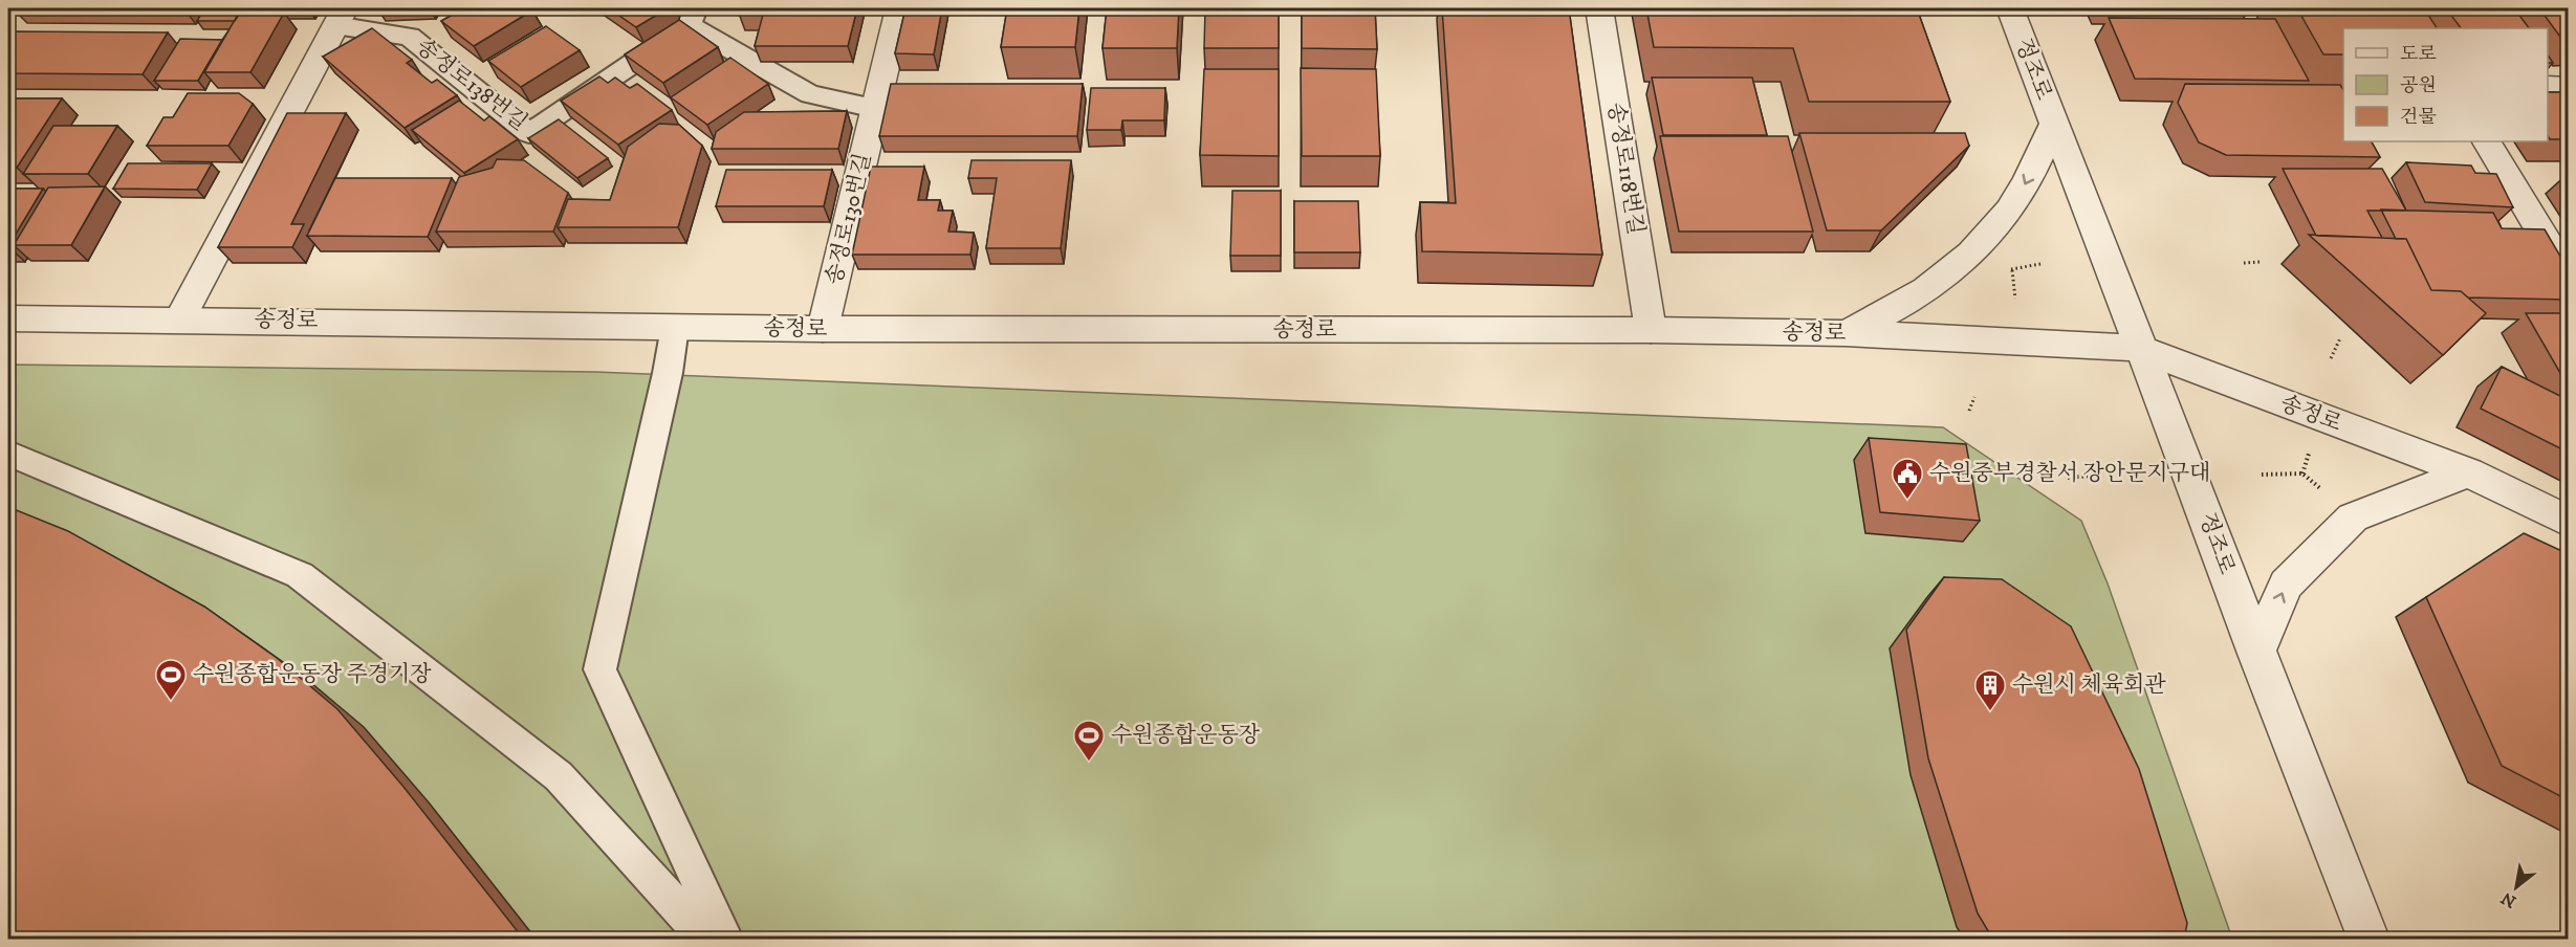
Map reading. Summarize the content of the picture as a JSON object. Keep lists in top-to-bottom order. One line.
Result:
{"streets":{"street":["정조로","송정로138번길","송정로118번길","송정로130번길","송정로"]},"crossings":[["정조로","송정로"],["송정로138번길","송정로"],["송정로118번길","송정로"],["송정로130번길","송정로"]],"places":{"public building":["수원중부경찰서 장안문지구대"],"sports":["수원종합운동장 주경기장","수원종합운동장"],"building":["수원시 체육회관"]},"legend":["도로","공원","건물"],"north":"bottom left"}
